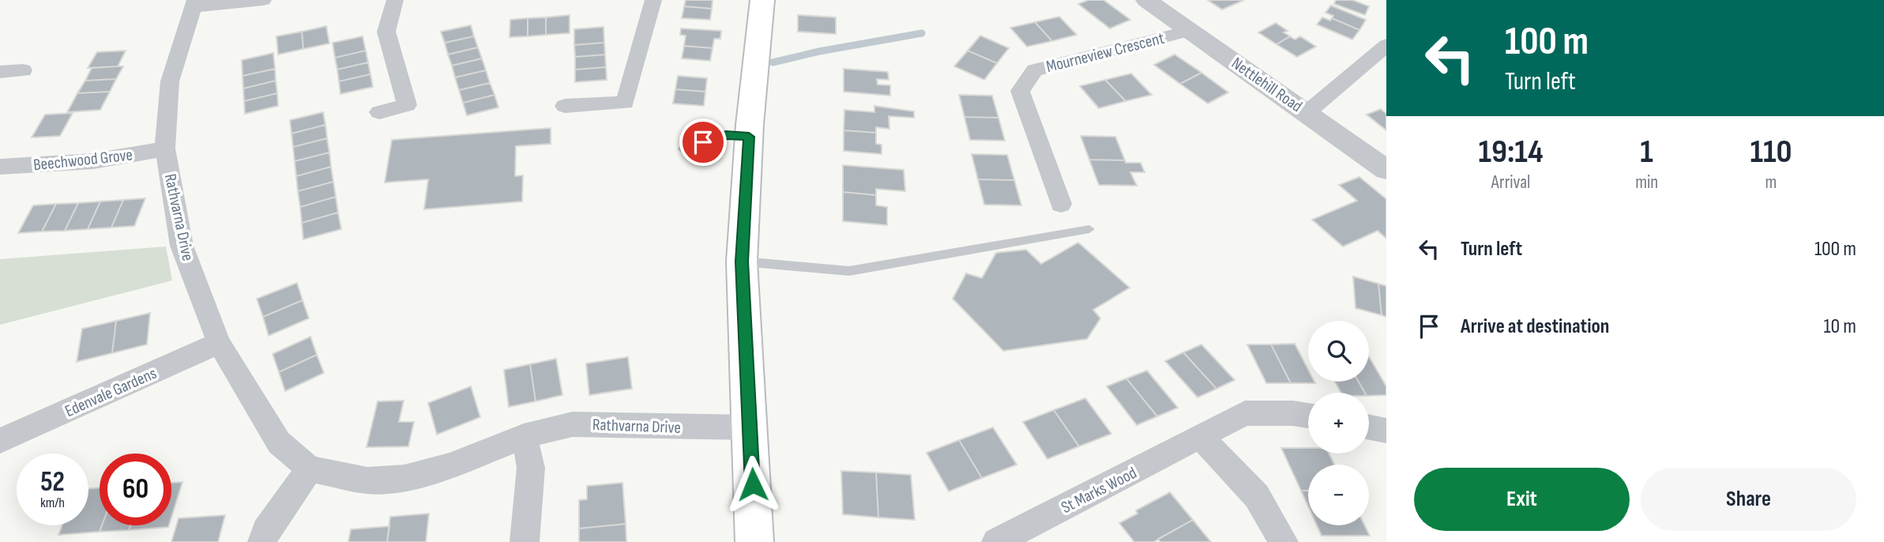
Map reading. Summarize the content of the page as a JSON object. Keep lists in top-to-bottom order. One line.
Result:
{"streets":{"street":["Mourneview Crescent","Nettlehill Road","Beechwood Grove","Rathvarna Drive","Edenvale Gardens","St Marks Wood"]},"crossings":[["Mourneview Crescent","Nettlehill Road"],["Beechwood Grove","Rathvarna Drive"],["Rathvarna Drive","Edenvale Gardens"]],"page":{"turn":["100 m","Turn left"],"eta":["19:14","Arrival","1","min","110","m"],"list":[{"name":"Turn left","value":"100 m"},{"name":"Arrive at destination","value":"10 m"}],"map_buttons":["+","−"],"speed":"52 km/h","limit":"60","buttons":["Exit","Share"]}}
